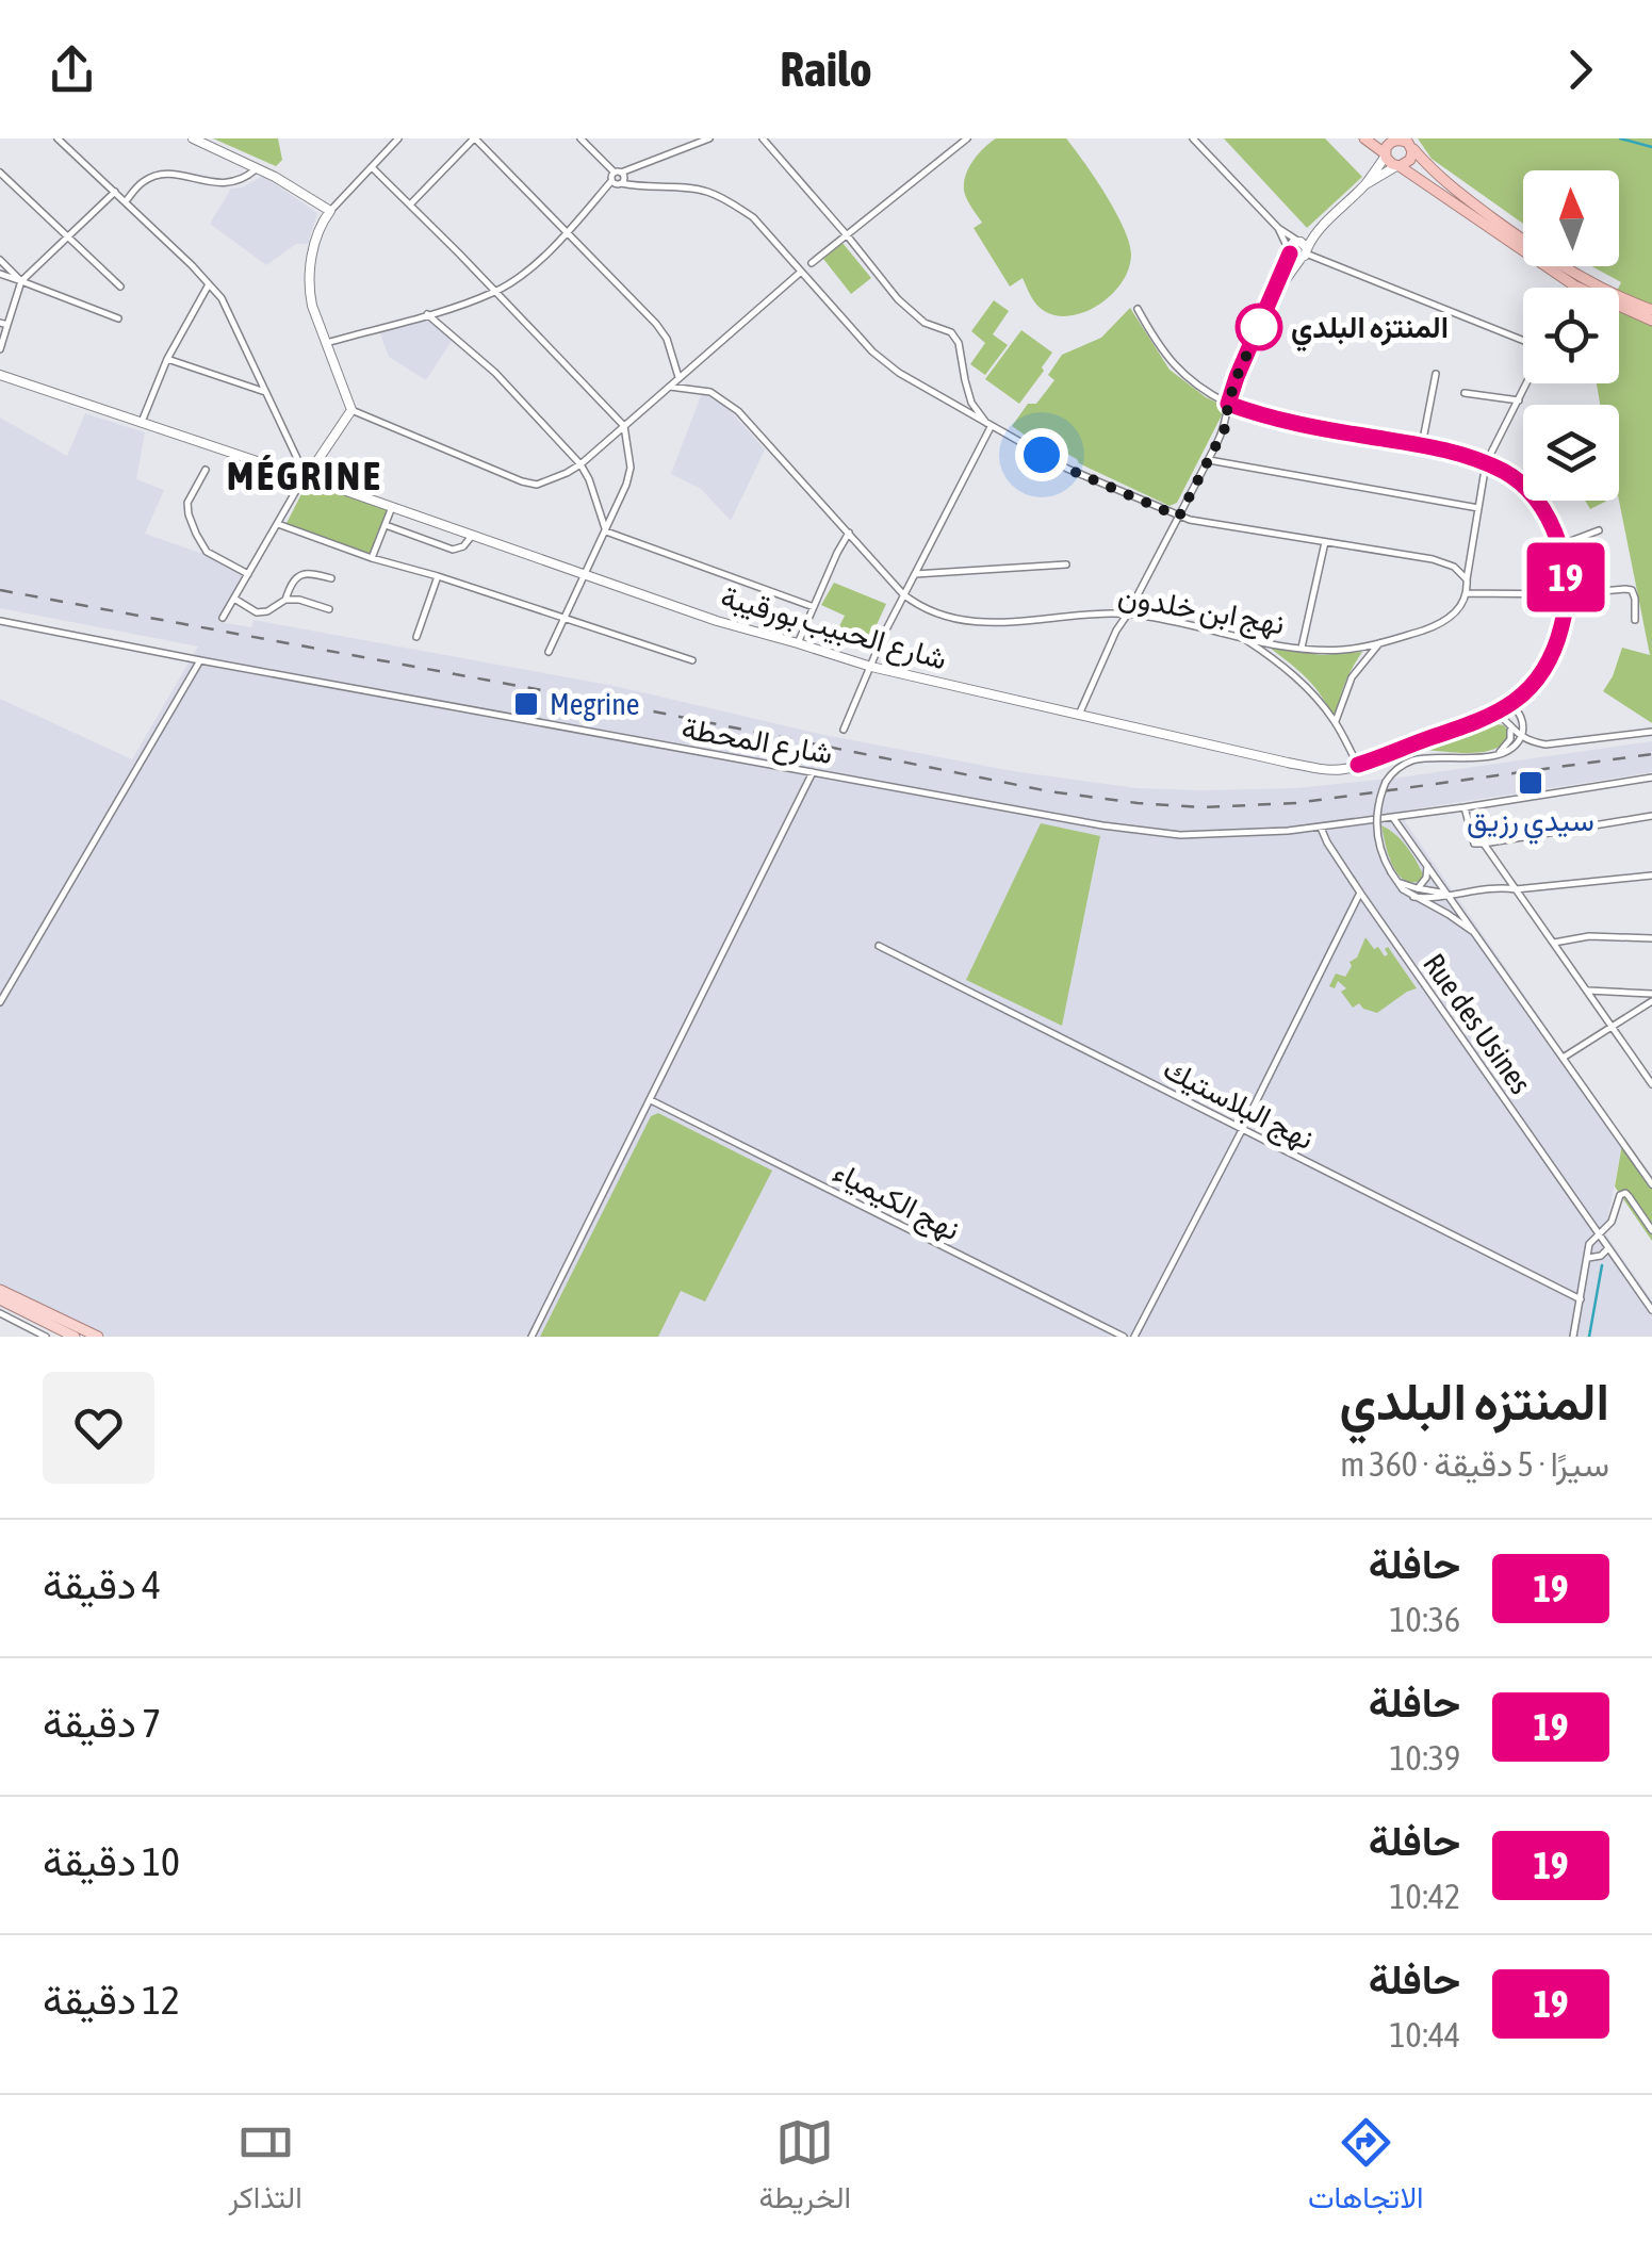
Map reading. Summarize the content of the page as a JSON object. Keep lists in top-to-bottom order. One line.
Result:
{"streets":{"street":["نهج ابن خلدون","شارع الحبيب بورقيبة","شارع المحطة","Rue des Usines","نهج البلاستيك","نهج الكيمياء"]},"crossings":[["شارع المحطة","Rue des Usines"]],"districts":["MÉGRINE"],"places":{"other":["المنتزه البلدي"],"transit":["Megrine","سيدي رزيق"]},"lines":["bus line 19"],"north":"top","page":{"header":"Railo","on_map":"19","heading":["المنتزه البلدي","سيرًا · 5 دقيقة · 360 m"],"list":[{"mark":"19","name":"حافلة","note":"10:36","value":"4 دقيقة"},{"mark":"19","name":"حافلة","note":"10:39","value":"7 دقيقة"},{"mark":"19","name":"حافلة","note":"10:42","value":"10 دقيقة"},{"mark":"19","name":"حافلة","note":"10:44","value":"12 دقيقة"}],"tabs":["الاتجاهات","الخريطة","التذاكر"]}}
